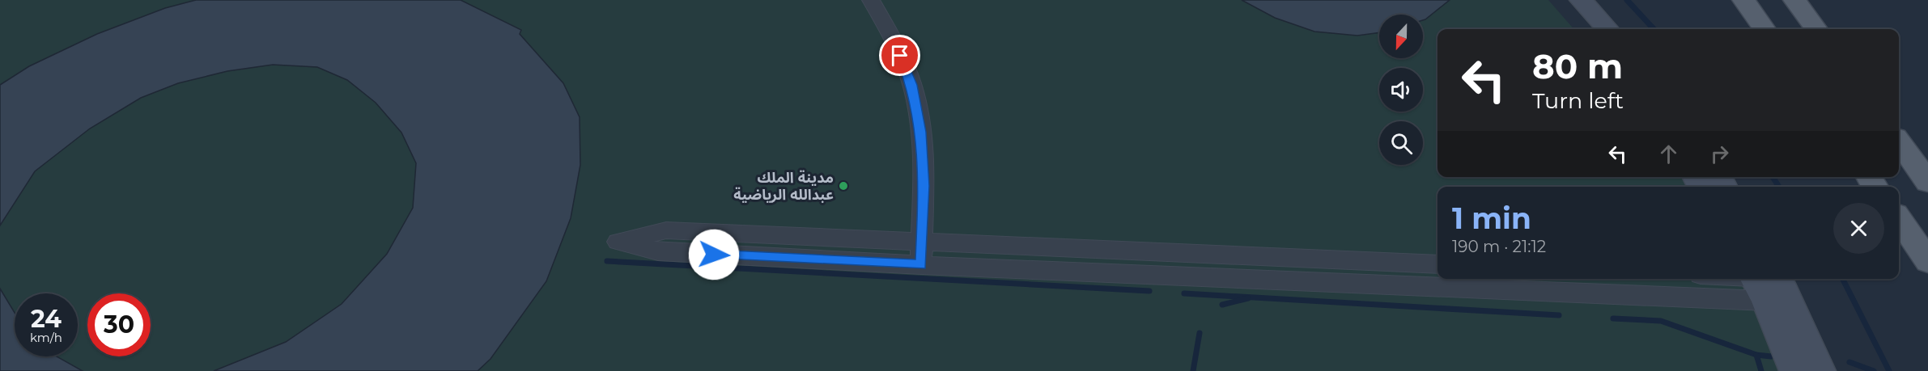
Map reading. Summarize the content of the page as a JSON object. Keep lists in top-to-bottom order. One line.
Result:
{"places":["مدينة الملك عبدالله الرياضية"],"north":"bottom","page":{"turn":["80 m","Turn left"],"heading":["1 min","190 m · 21:12"],"speed":"24 km/h","limit":"30"}}
